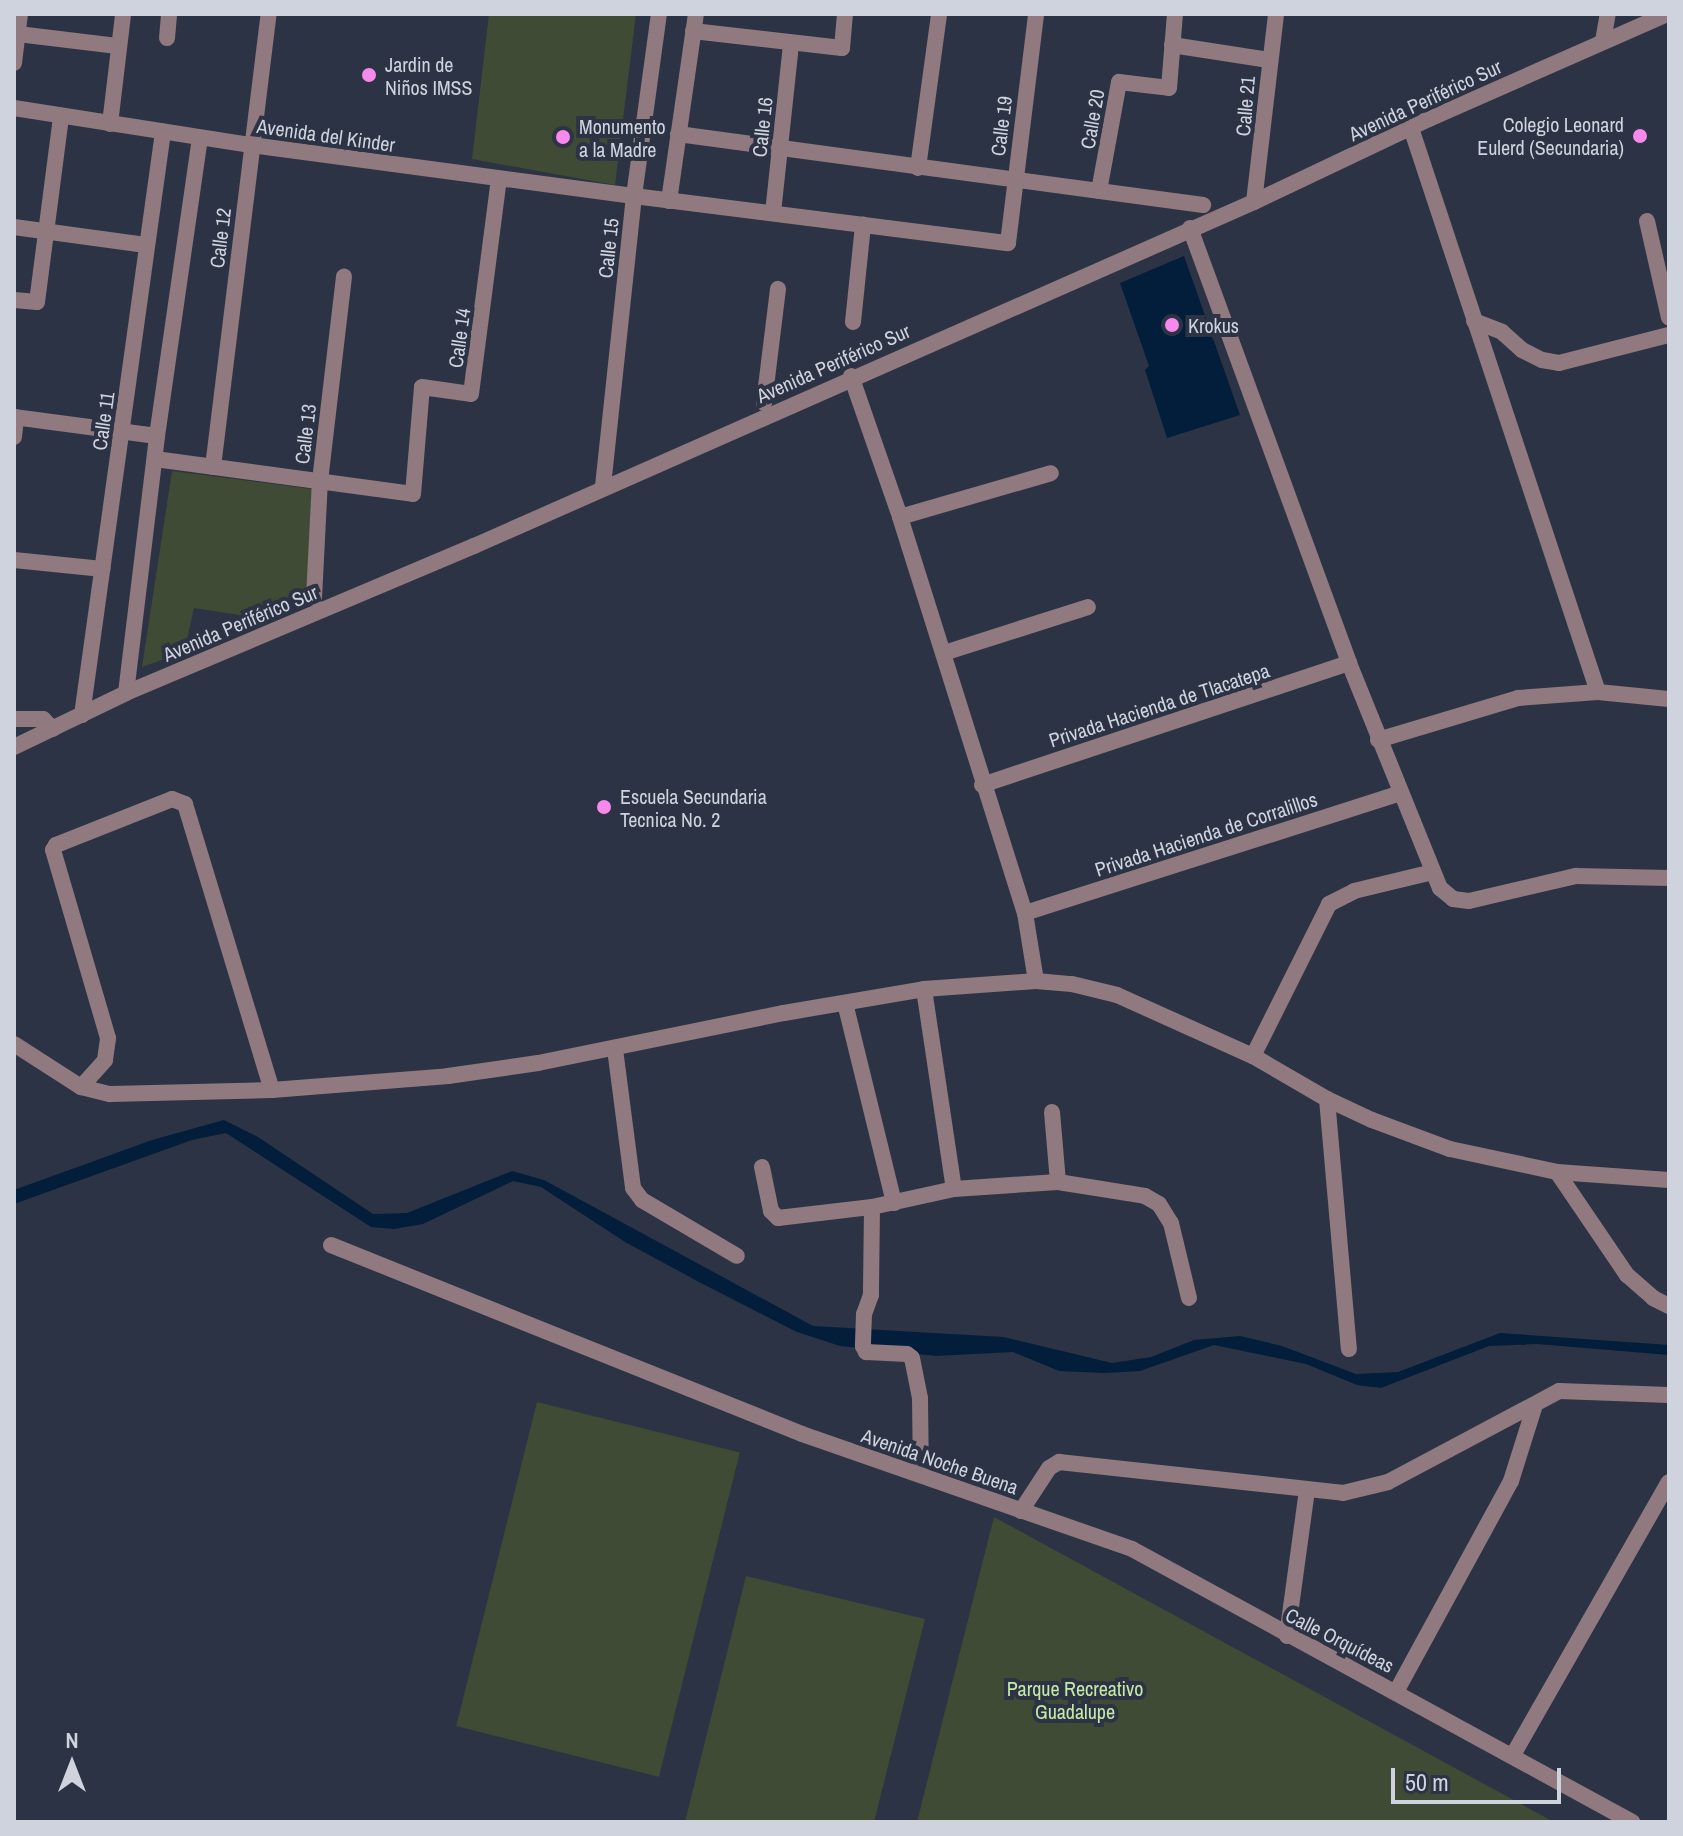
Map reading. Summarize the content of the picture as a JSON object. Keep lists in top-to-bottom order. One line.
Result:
{"streets":{"street":["Avenida Periférico Sur","Calle 21","Calle 20","Calle 19","Calle 16","Avenida del Kinder","Calle 12","Calle 15","Calle 14","Calle 11","Calle 13","Privada Hacienda de Tlacatepa","Privada Hacienda de Corralillos","Avenida Noche Buena","Calle Orquídeas"]},"crossings":[["Avenida Periférico Sur","Calle 21"],["Avenida Periférico Sur","Calle 15"],["Avenida Periférico Sur","Calle 11"],["Calle 19","Avenida del Kinder"],["Calle 16","Avenida del Kinder"],["Avenida del Kinder","Calle 12"],["Avenida del Kinder","Calle 15"],["Avenida del Kinder","Calle 14"],["Avenida del Kinder","Calle 11"],["Calle 14","Calle 13"],["Avenida Noche Buena","Calle Orquídeas"]],"parks":["Parque Recreativo Guadalupe"],"places":["Jardin de Niños IMSS","Colegio Leonard Eulerd (Secundaria)","Monumento a la Madre","Krokus","Escuela Secundaria Tecnica No. 2"],"scale_bar":"50 m","north":"top"}
